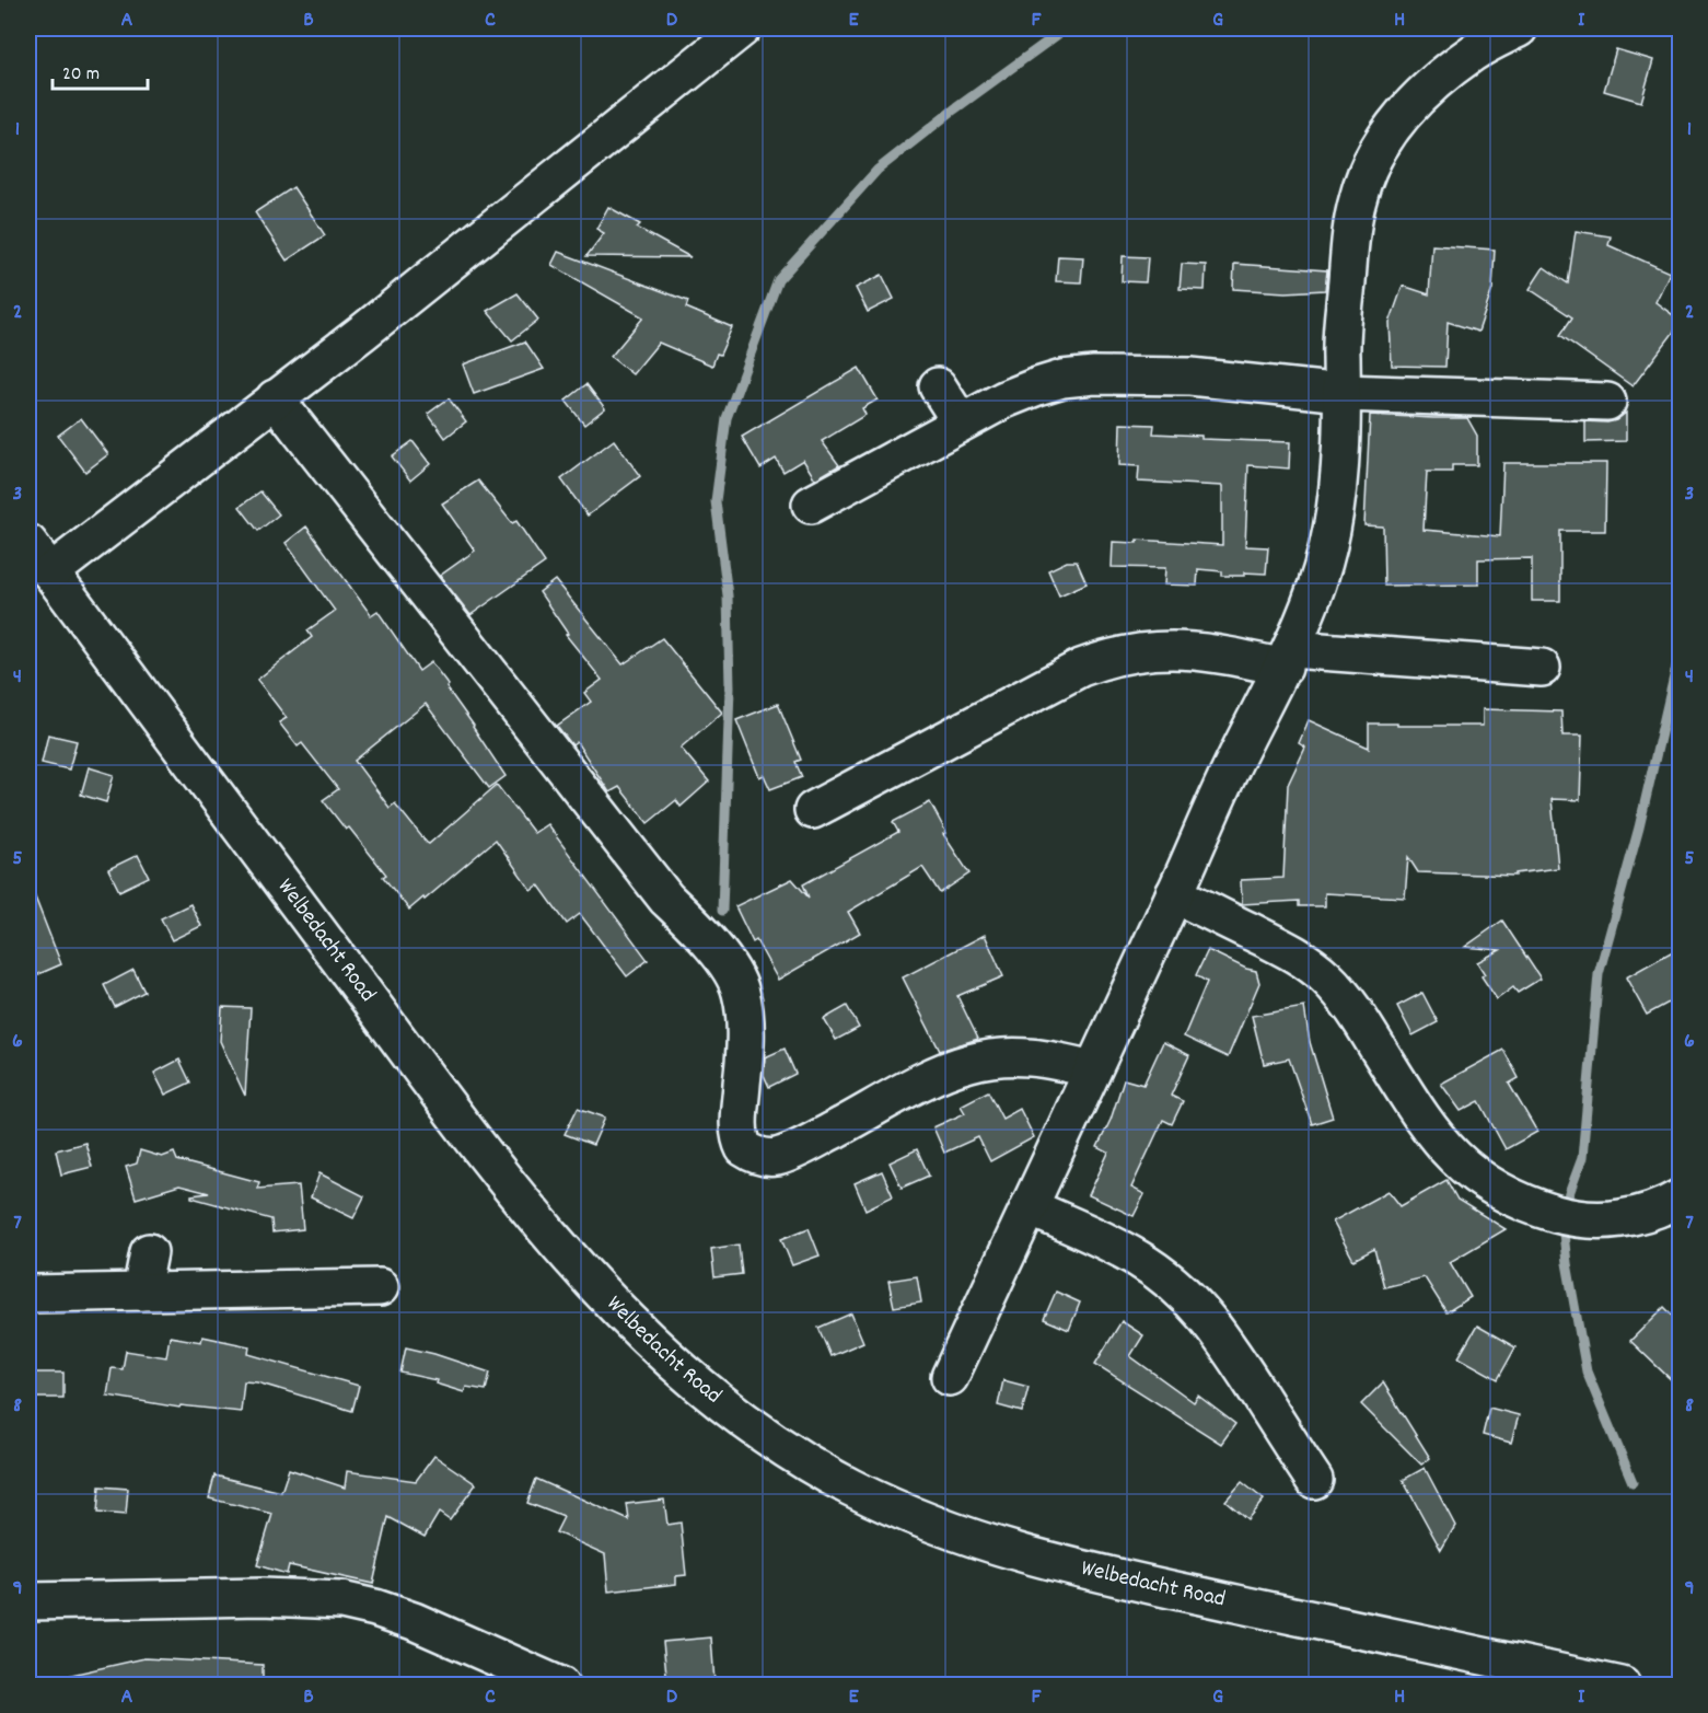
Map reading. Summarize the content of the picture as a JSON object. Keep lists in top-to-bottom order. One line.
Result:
{"streets":{"street":["Welbedacht Road"]},"scale_bar":"20 m","grid":{"columns":["A","B","C","D","E","F","G","H","I"],"rows":["1","2","3","4","5","6","7","8","9"]}}
